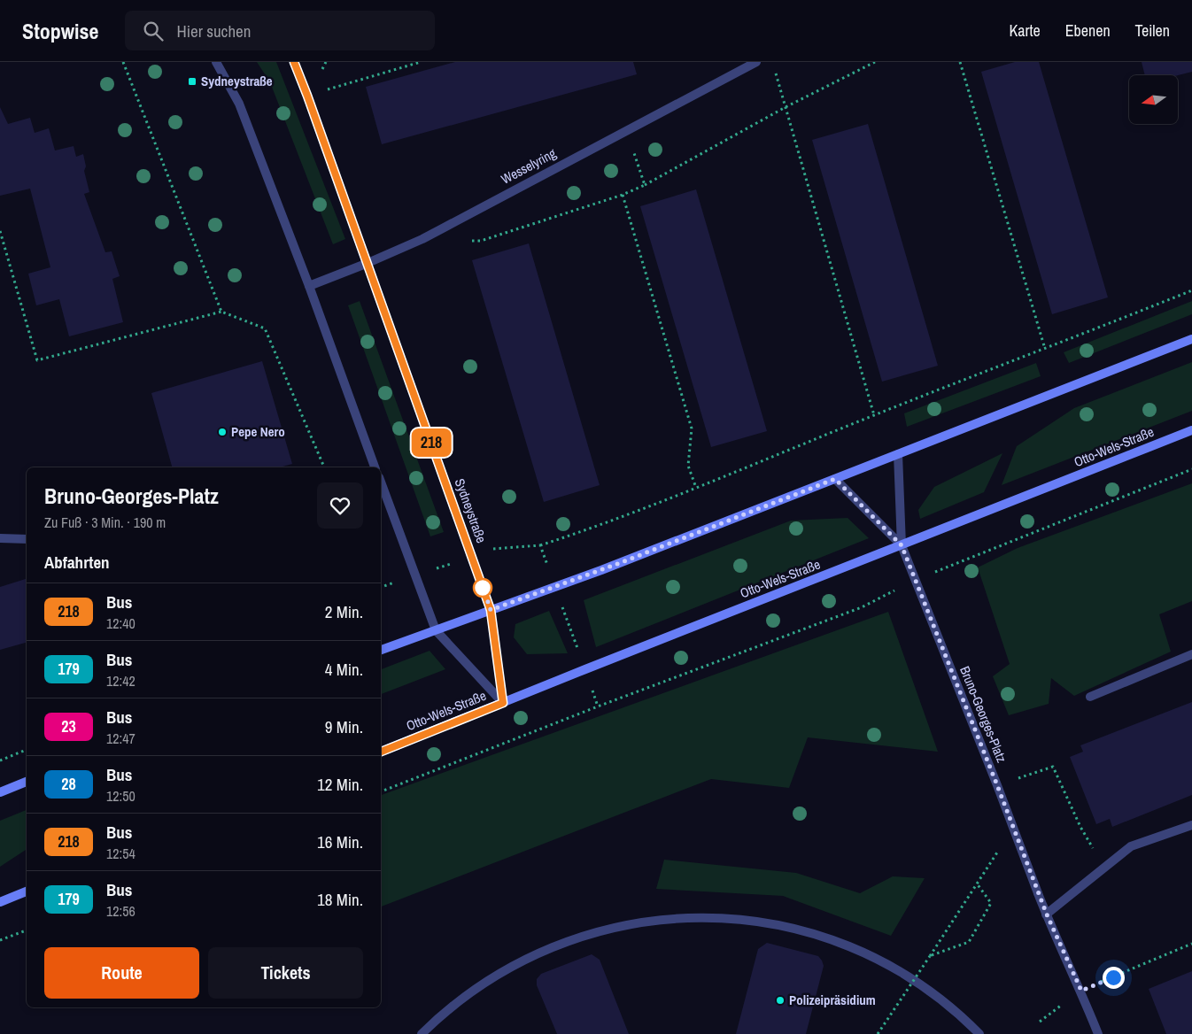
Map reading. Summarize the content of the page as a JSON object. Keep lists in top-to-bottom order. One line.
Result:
{"streets":{"main road":["Otto-Wels-Straße"],"street":["Wesselyring","Sydneystraße","Bruno-Georges-Platz"]},"crossings":[["Wesselyring","Sydneystraße"],["Otto-Wels-Straße","Sydneystraße"],["Otto-Wels-Straße","Bruno-Georges-Platz"]],"places":{"transit":["Sydneystraße"],"other":["Pepe Nero","Polizeipräsidium"]},"lines":["bus line 218"],"north":"left","page":{"header":"Stopwise","search":"Hier suchen","nav":["Karte","Ebenen","Teilen"],"on_map":"218","heading":[["Bruno-Georges-Platz","Zu Fuß · 3 Min. · 190 m"],"Abfahrten"],"list":[{"mark":"218","name":"Bus","note":"12:40","value":"2 Min."},{"mark":"179","name":"Bus","note":"12:42","value":"4 Min."},{"mark":"23","name":"Bus","note":"12:47","value":"9 Min."},{"mark":"28","name":"Bus","note":"12:50","value":"12 Min."},{"mark":"218","name":"Bus","note":"12:54","value":"16 Min."},{"mark":"179","name":"Bus","note":"12:56","value":"18 Min."}],"buttons":["Route","Tickets"]}}
